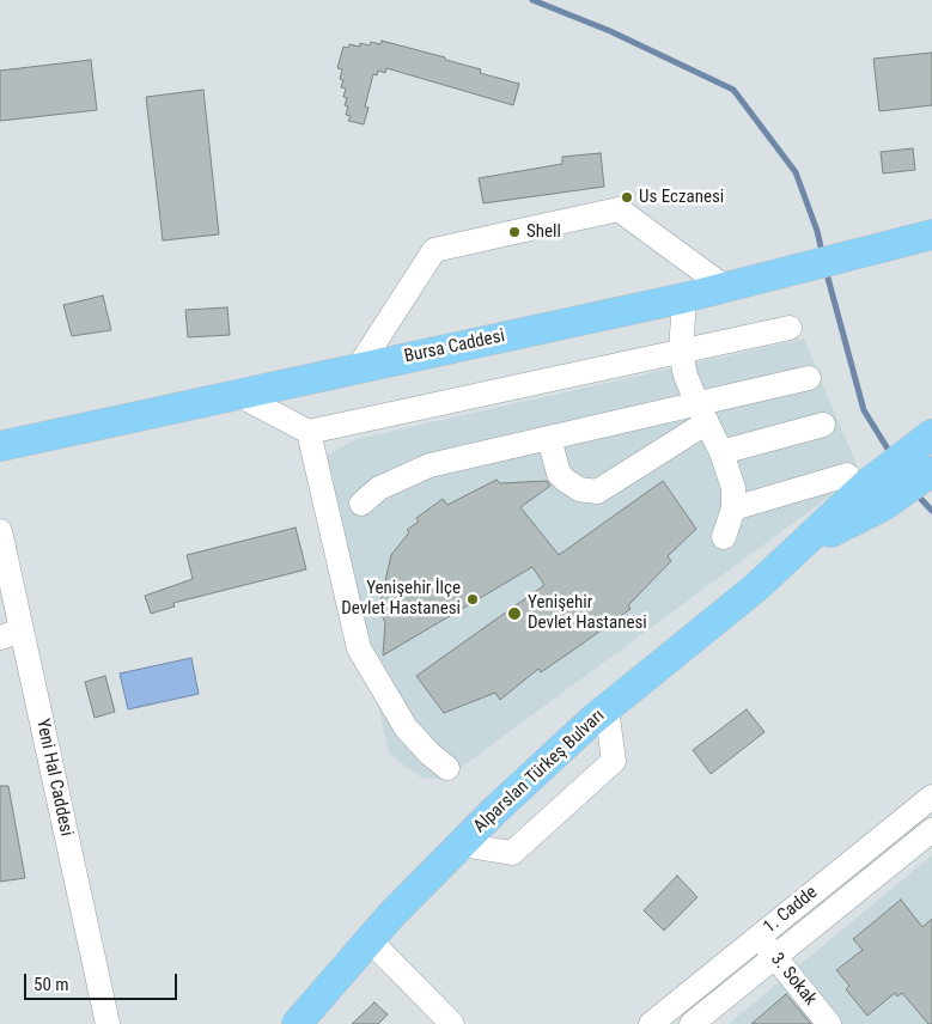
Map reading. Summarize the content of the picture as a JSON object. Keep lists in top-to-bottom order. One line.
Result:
{"streets":{"main road":["Bursa Caddesi","Alparslan Türkeş Bulvarı"],"street":["Yeni Hal Caddesi","1. Cadde","3. Sokak"]},"crossings":[["1. Cadde","3. Sokak"]],"places":["Us Eczanesi","Shell","Yenişehir İlçe Devlet Hastanesi","Yenişehir Devlet Hastanesi"],"scale_bar":"50 m"}
